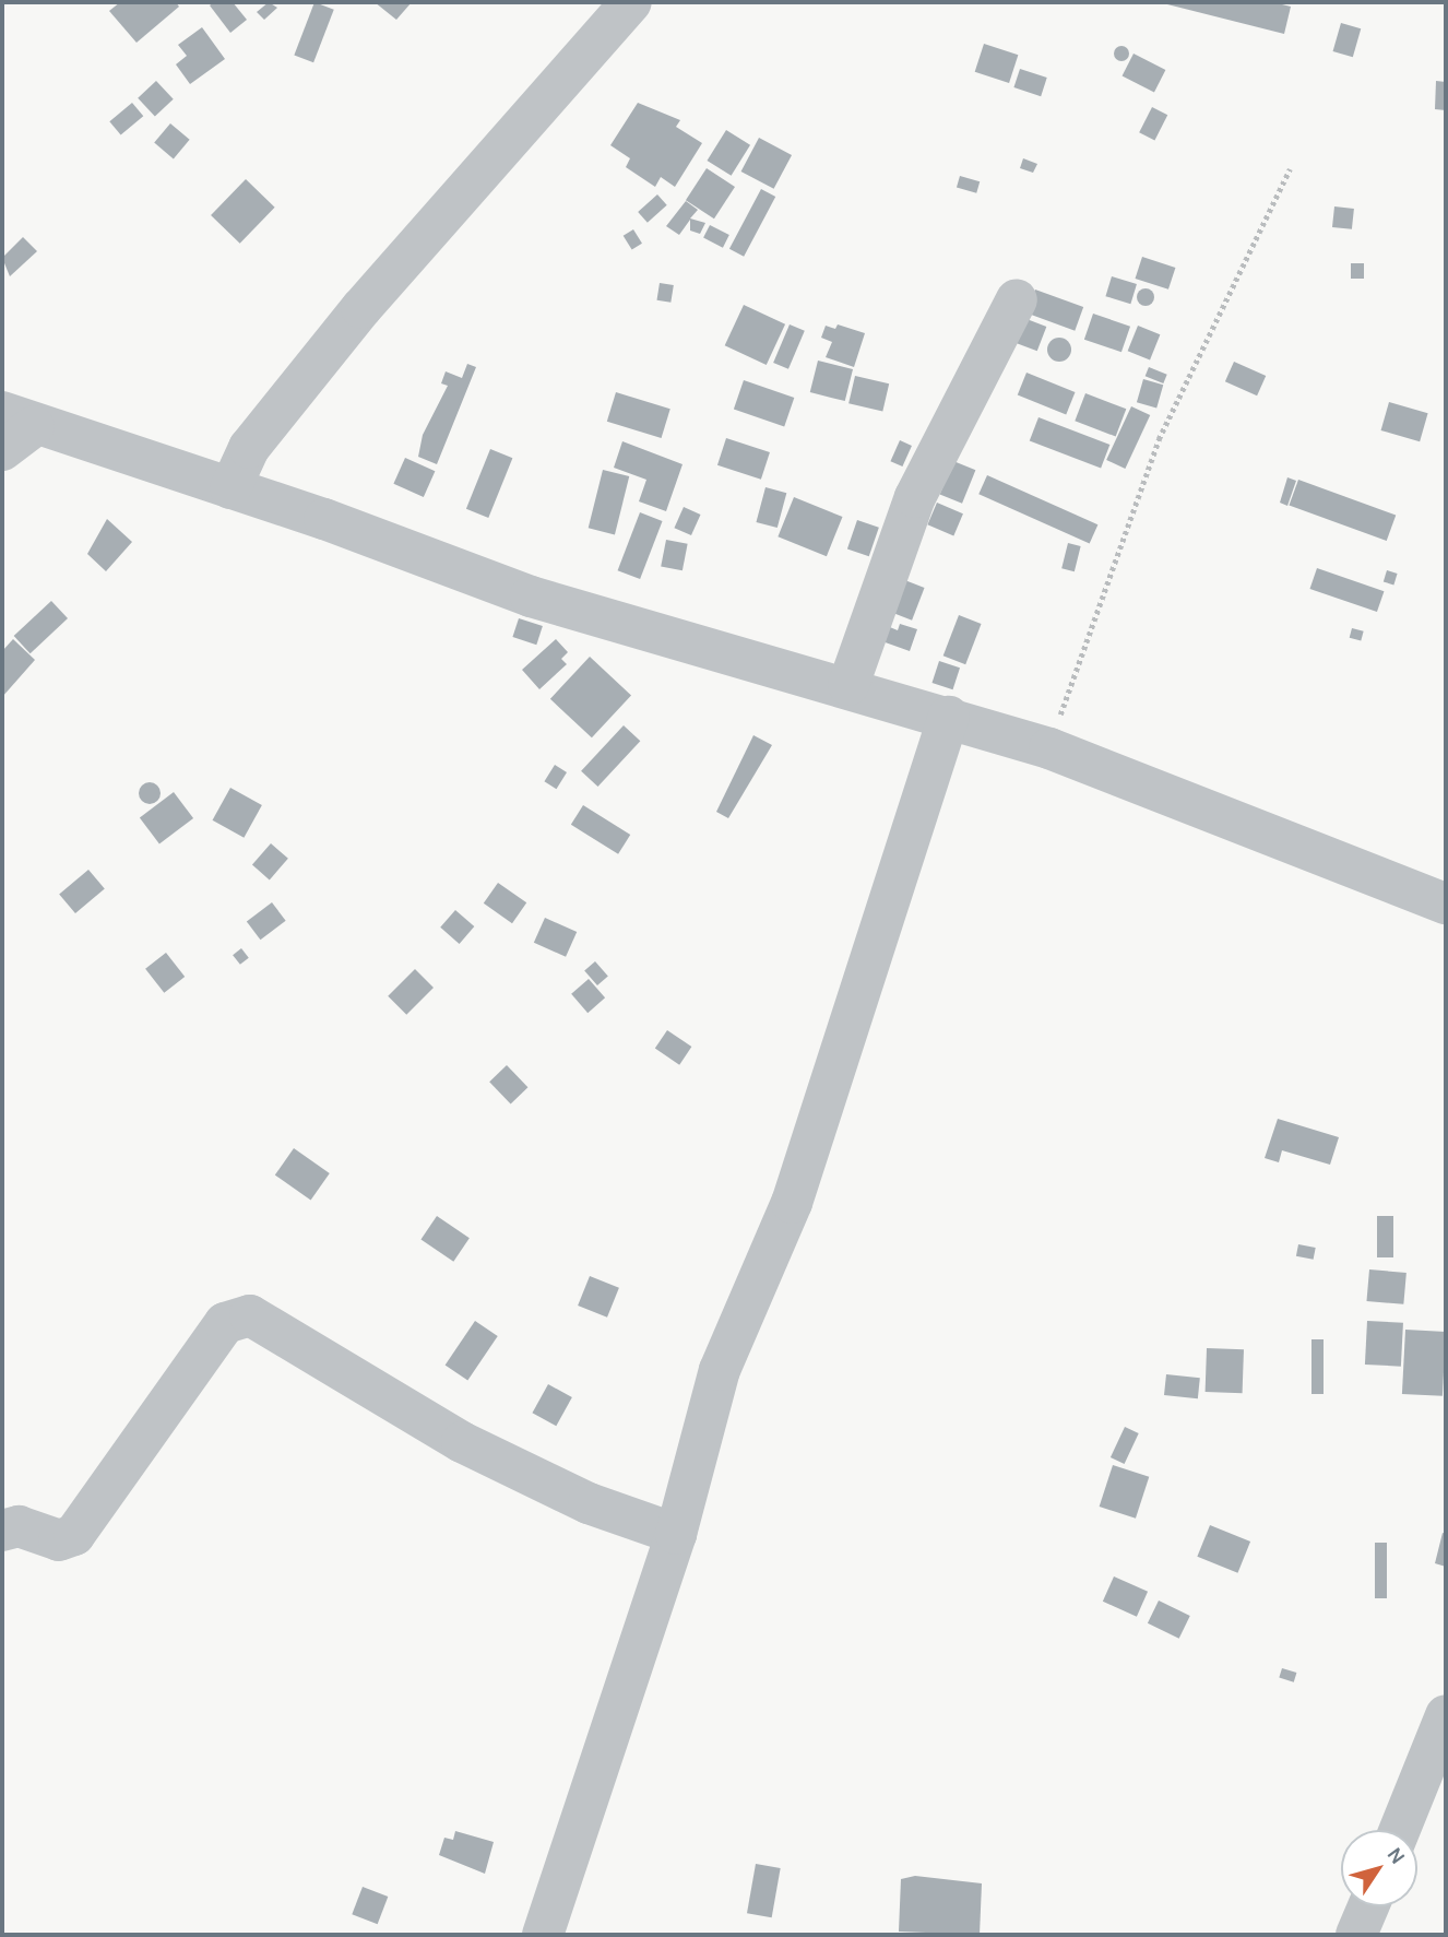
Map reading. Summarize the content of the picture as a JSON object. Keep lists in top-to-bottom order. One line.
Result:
{"north":"top right"}
